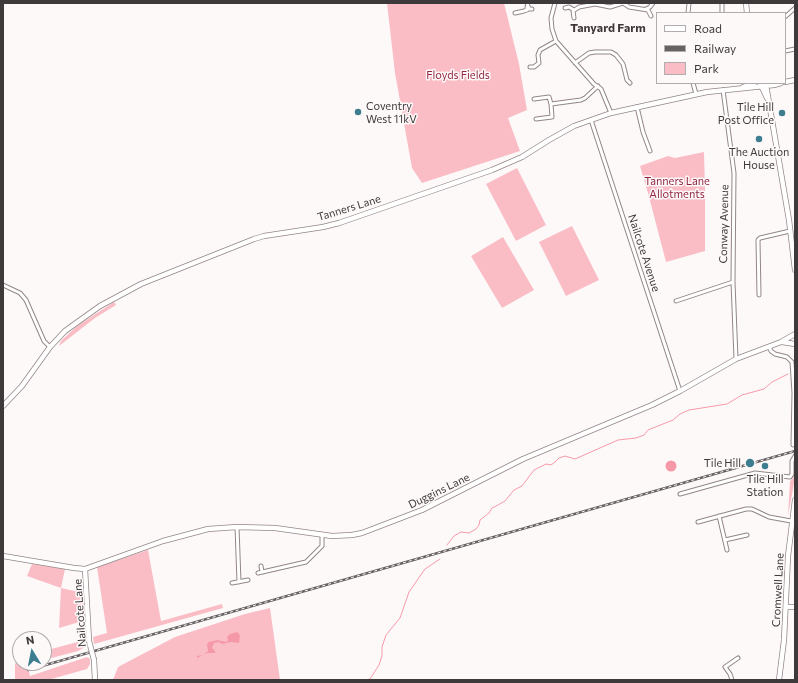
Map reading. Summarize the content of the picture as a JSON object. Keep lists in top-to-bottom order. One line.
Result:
{"streets":{"street":["Tanners Lane","Conway Avenue","Nailcote Avenue","Duggins Lane","Cromwell Lane","Nailcote Lane"]},"crossings":[["Tanners Lane","Conway Avenue"],["Tanners Lane","Nailcote Avenue"],["Conway Avenue","Duggins Lane"],["Nailcote Avenue","Duggins Lane"],["Duggins Lane","Nailcote Lane"]],"districts":["Tanyard Farm"],"parks":["Floyds Fields","Tanners Lane Allotments"],"places":["Coventry West 11kV","Tile Hill Post Office","The Auction House","Tile Hill","Tile Hill Station"],"legend":["Road","Railway","Park"],"north":"top"}
